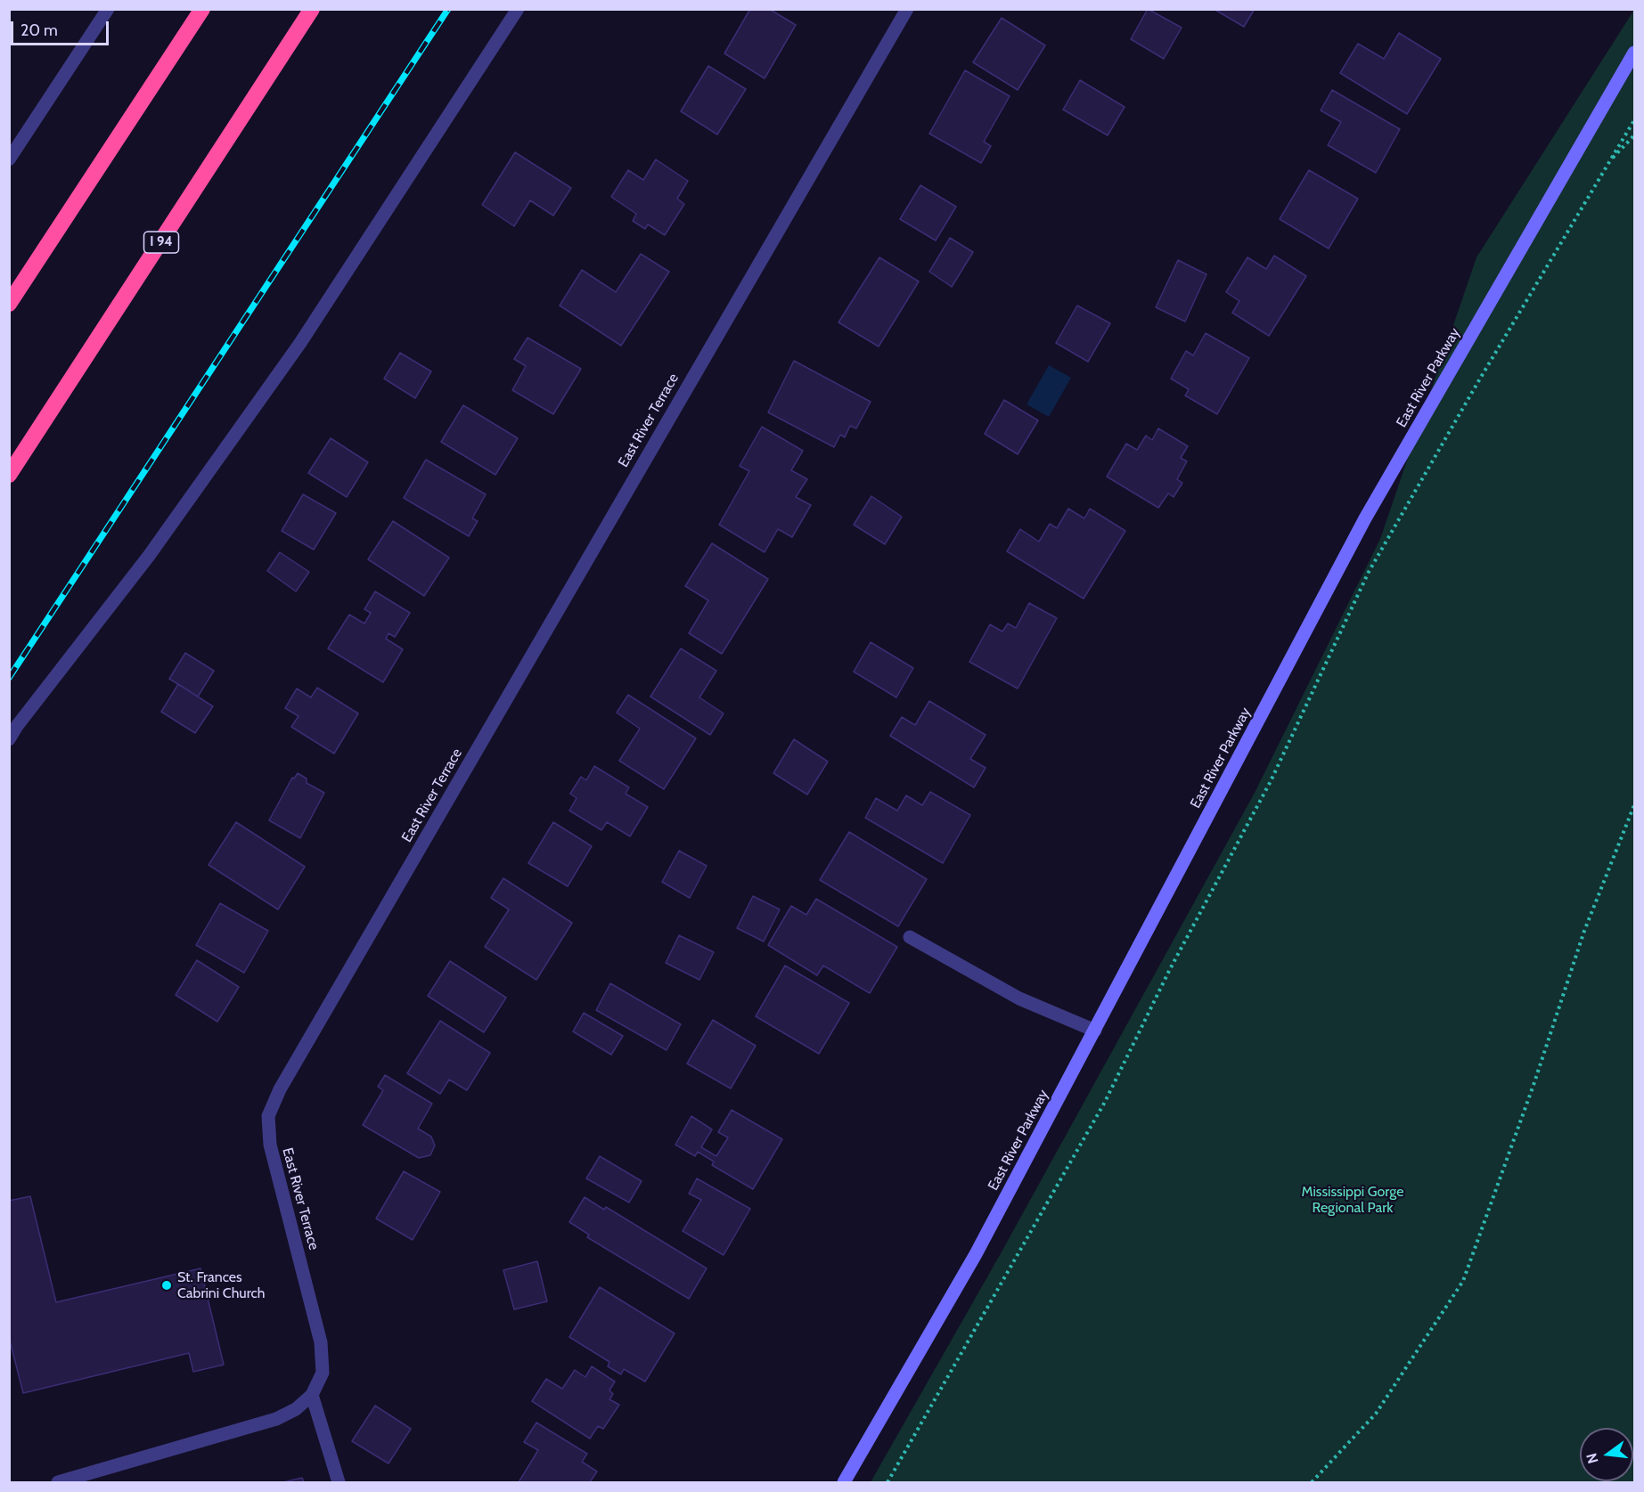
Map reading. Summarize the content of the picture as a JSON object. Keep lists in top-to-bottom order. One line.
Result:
{"streets":{"highway":["I 94"],"street":["East River Parkway","East River Terrace"]},"parks":["Mississippi Gorge Regional Park"],"places":["St. Frances Cabrini Church"],"scale_bar":"20 m","north":"left"}
